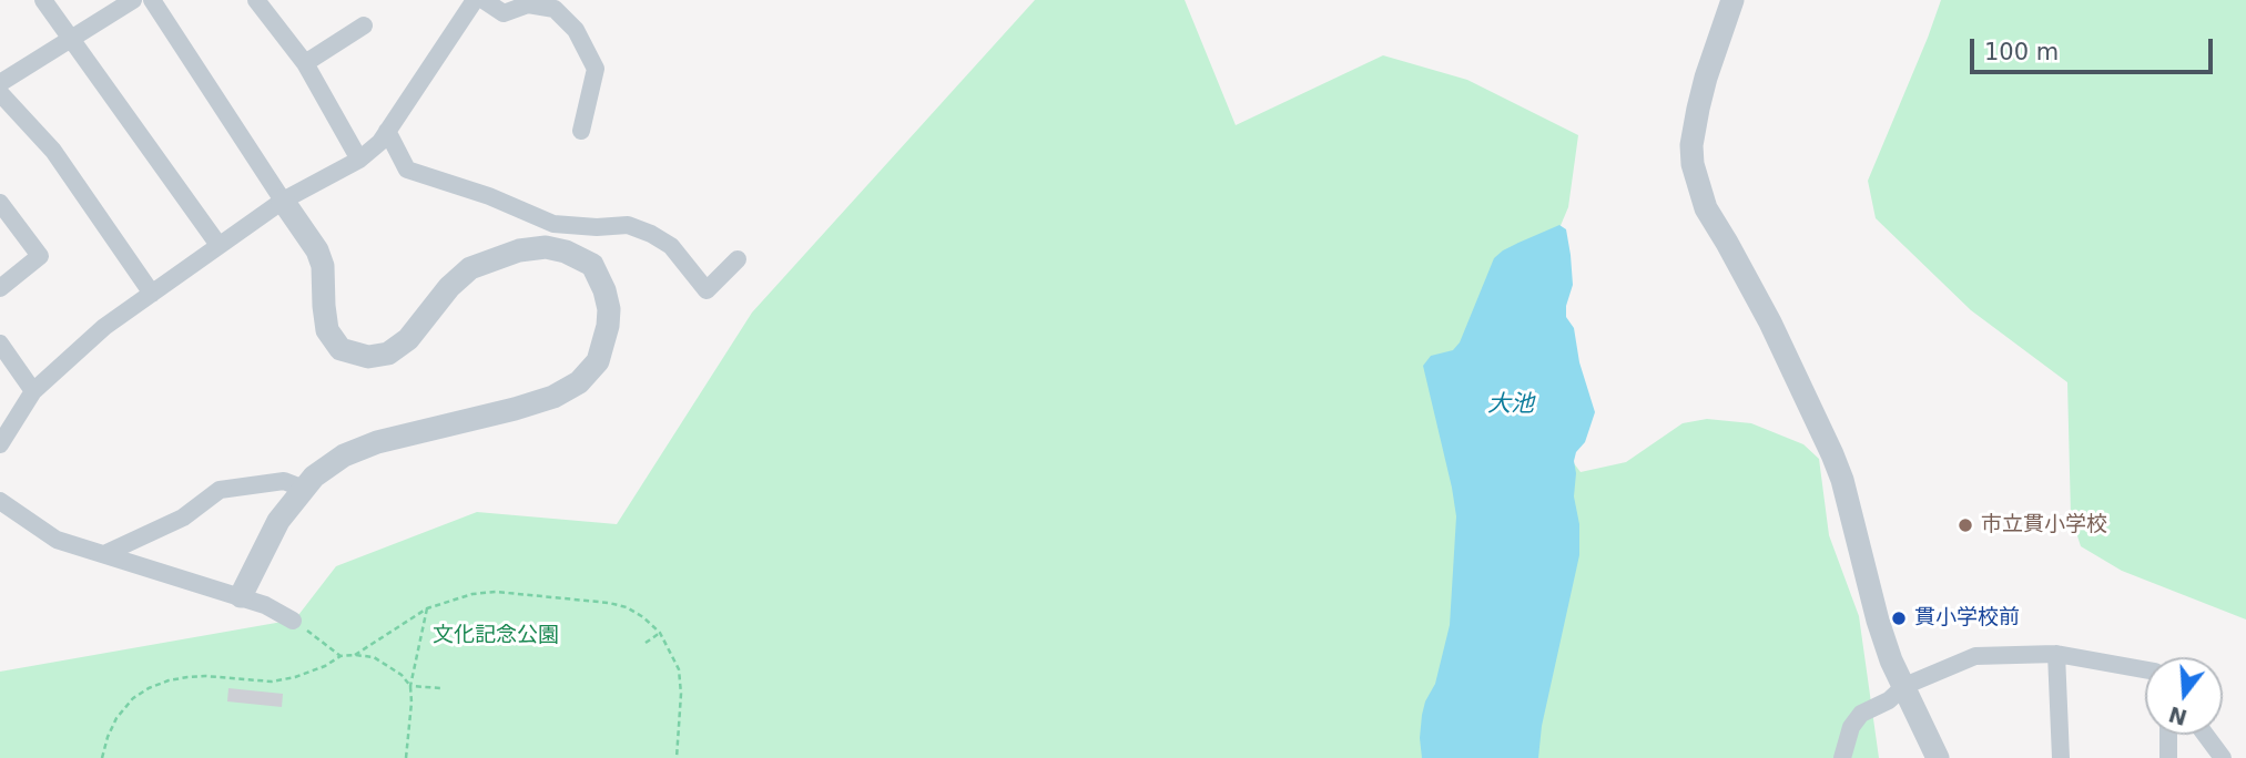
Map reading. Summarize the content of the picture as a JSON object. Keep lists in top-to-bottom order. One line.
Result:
{"water":["大池"],"parks":["文化記念公園"],"places":["市立貫小学校","貫小学校前"],"scale_bar":"100 m","north":"bottom"}
